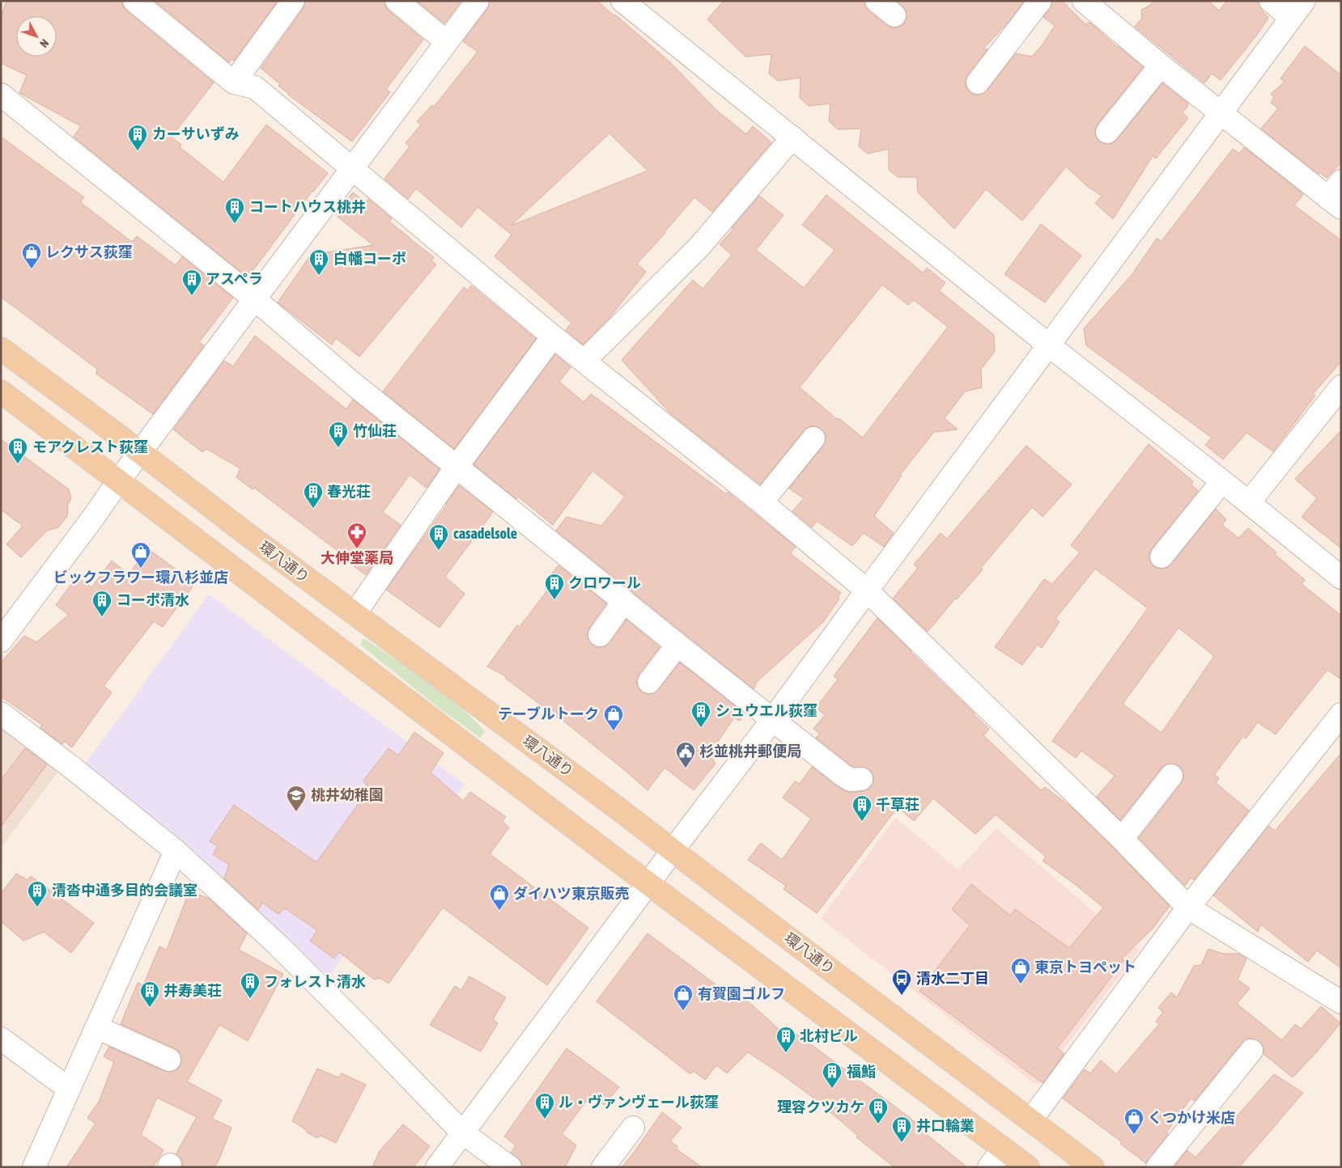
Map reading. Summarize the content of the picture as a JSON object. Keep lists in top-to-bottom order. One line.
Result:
{"streets":{"main road":["環八通り"]},"places":{"building":["カーサいずみ","コートハウス桃井","白幡コーポ","アスペラ","竹仙荘","モアクレスト荻窪","春光荘","casadelsole","クロワール","コーポ清水","シュウエル荻窪","千草荘","清沓中通多目的会議室","フォレスト清水","井寿美荘","北村ビル","福鮨","ル・ヴァンヴェール荻窪","理容クツカケ","井口輪業"],"shop":["レクサス荻窪","ビックフラワー環八杉並店","テーブルトーク","ダイハツ東京販売","東京トヨペット","有賀園ゴルフ","くつかけ米店"],"pharmacy":["大伸堂薬局"],"public building":["杉並桃井郵便局"],"school or university":["桃井幼稚園"],"bus stop":["清水二丁目"]},"north":"bottom right"}
